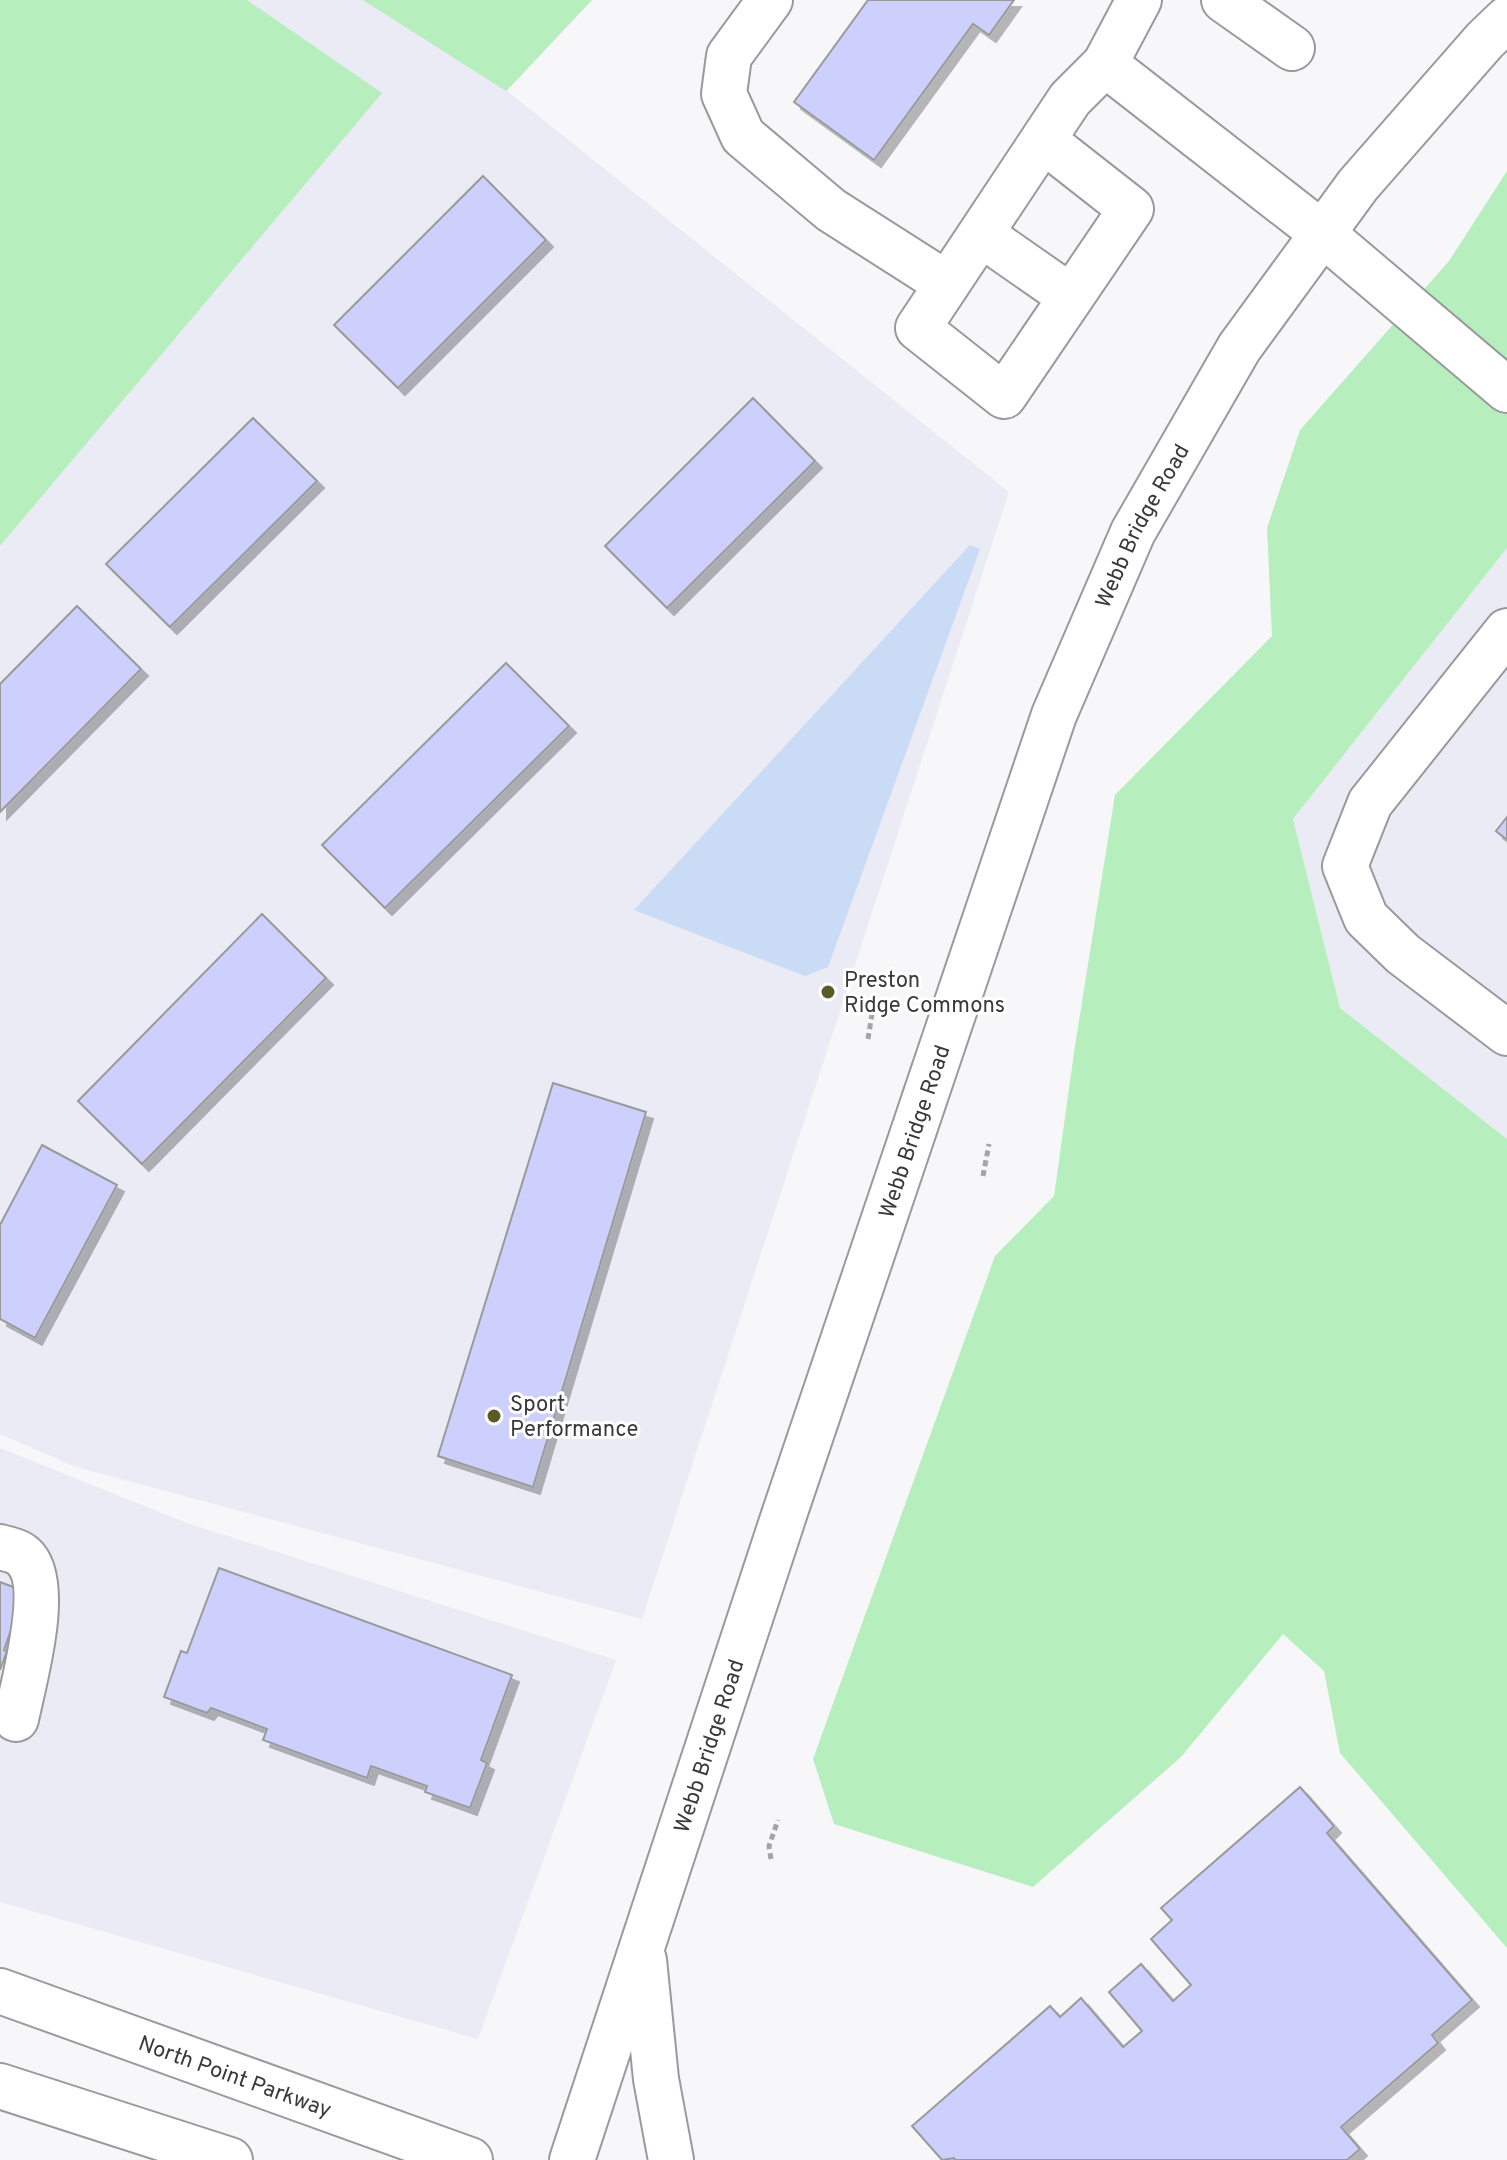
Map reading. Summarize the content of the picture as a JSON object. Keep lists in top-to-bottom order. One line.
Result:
{"streets":{"street":["Webb Bridge Road","North Point Parkway"]},"places":["Preston Ridge Commons","Sport Performance"]}
